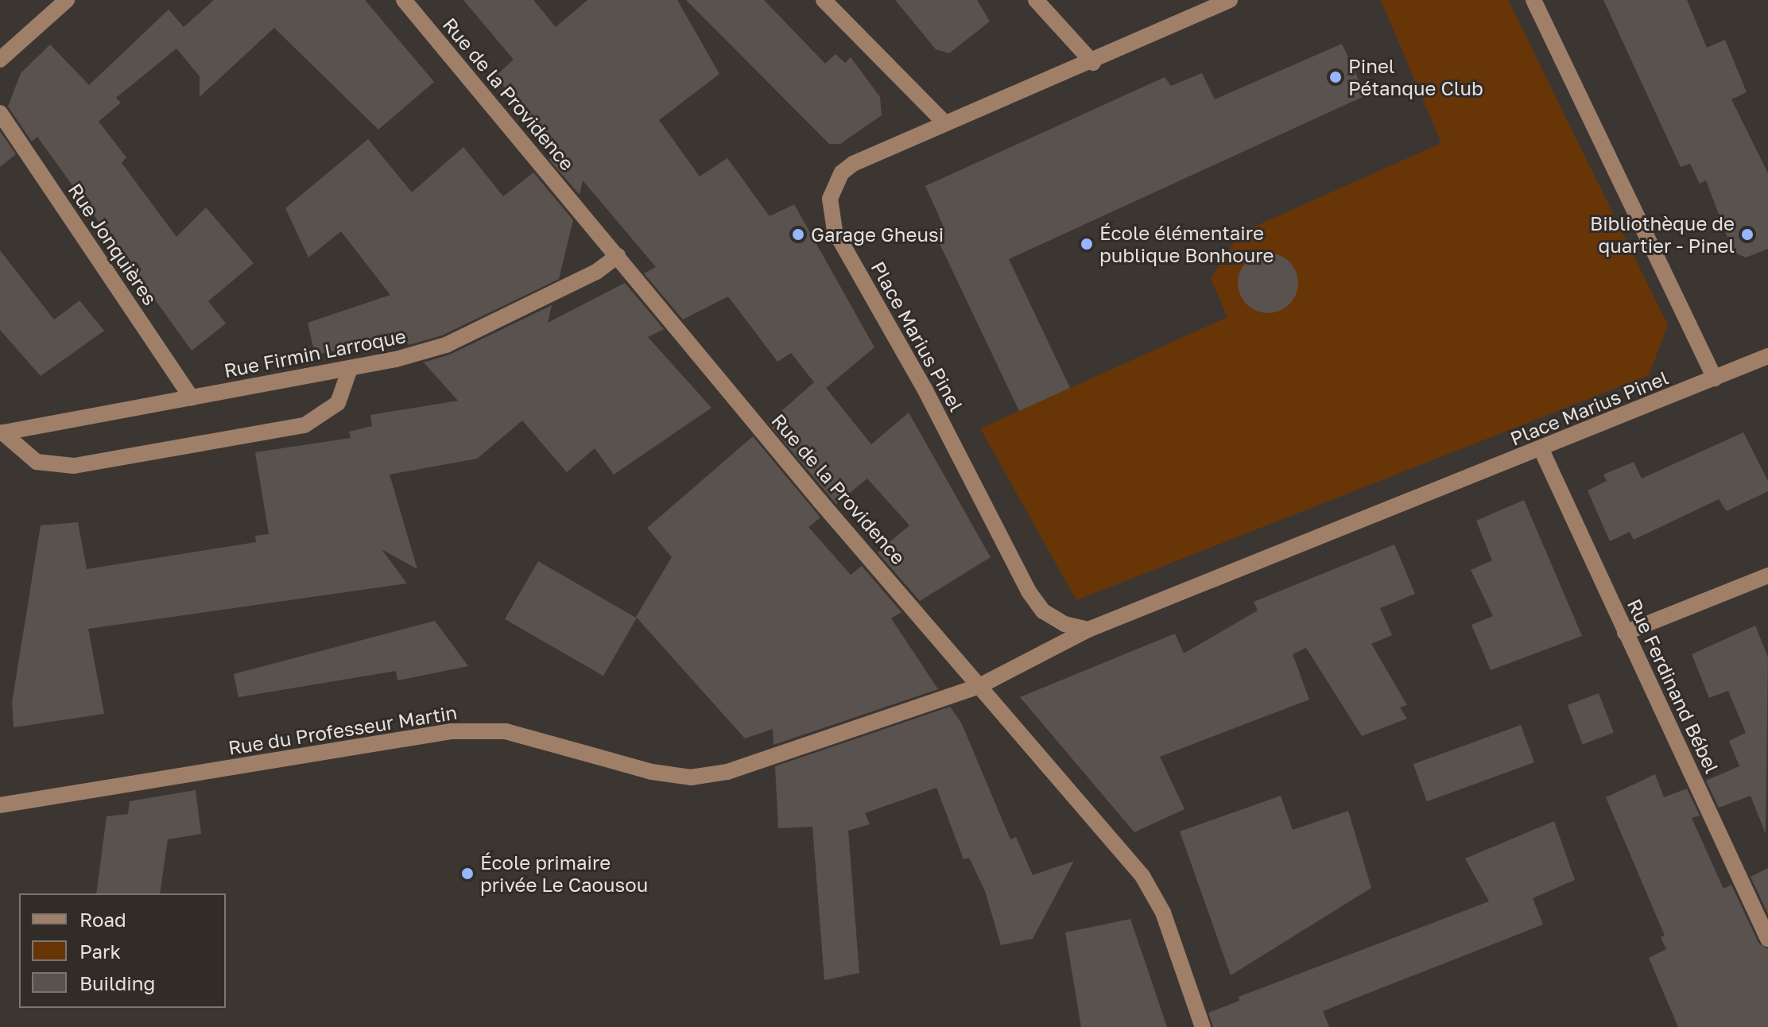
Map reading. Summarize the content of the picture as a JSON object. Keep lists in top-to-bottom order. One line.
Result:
{"streets":{"street":["Rue de la Providence","Rue Jonquières","Place Marius Pinel","Rue Firmin Larroque","Rue Ferdinand Bébel","Rue du Professeur Martin"]},"crossings":[["Rue de la Providence","Place Marius Pinel"],["Rue de la Providence","Rue Firmin Larroque"],["Rue de la Providence","Rue du Professeur Martin"],["Rue Jonquières","Rue Firmin Larroque"],["Place Marius Pinel","Rue Ferdinand Bébel"],["Place Marius Pinel","Rue du Professeur Martin"]],"places":["Pinel Pétanque Club","Garage Gheusi","Bibliothèque de quartier - Pinel","École élémentaire publique Bonhoure","École primaire privée Le Caousou"],"legend":["Road","Park","Building"]}
